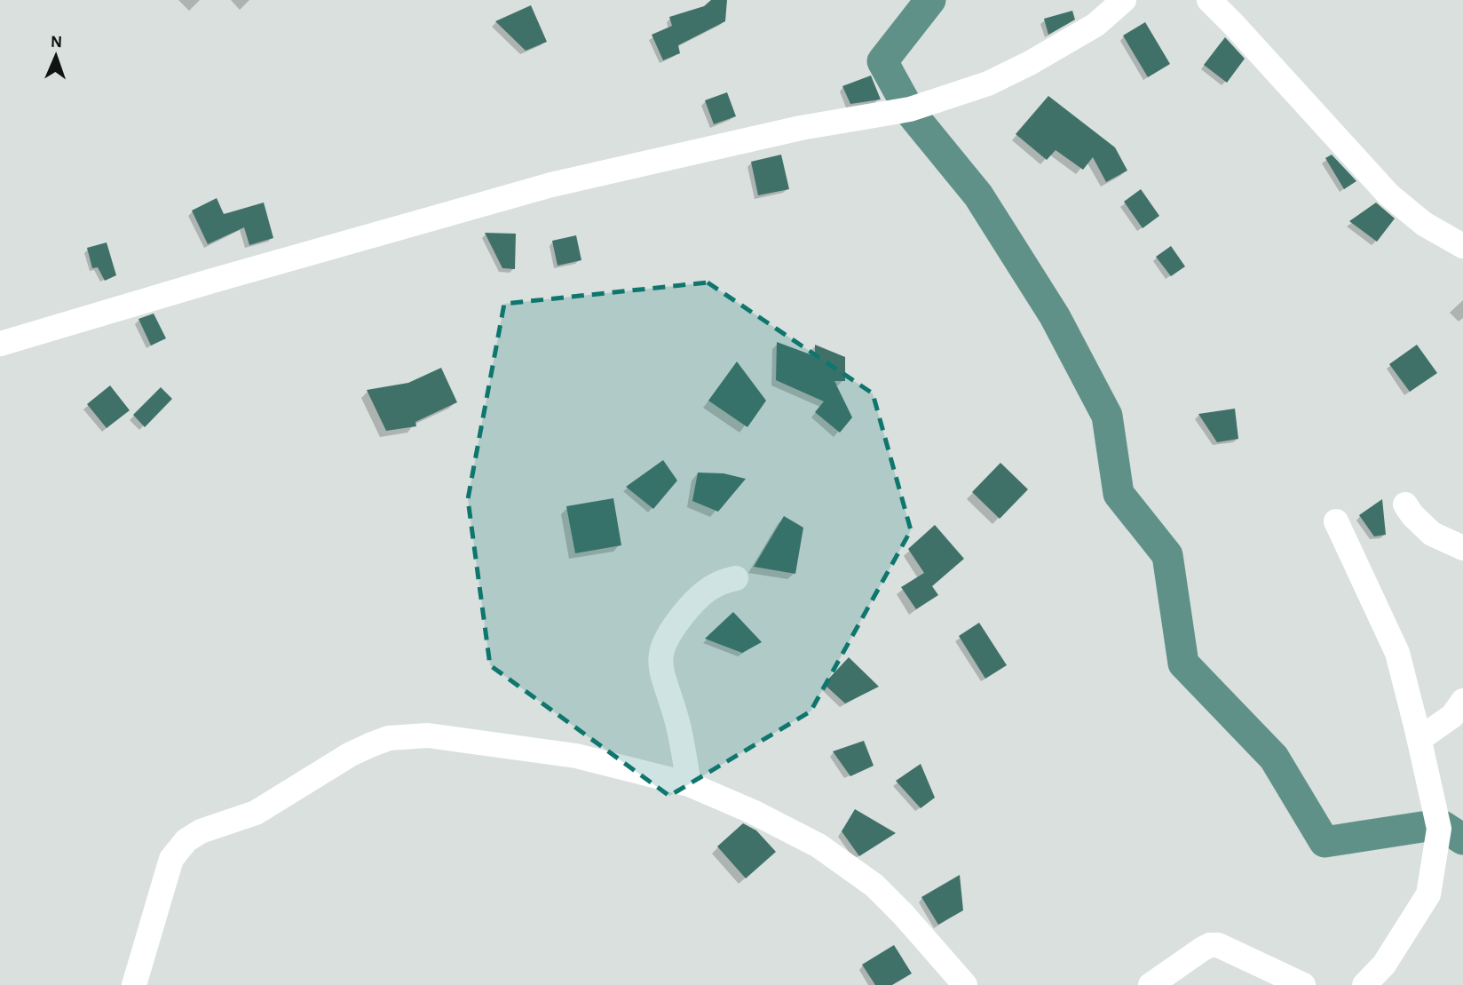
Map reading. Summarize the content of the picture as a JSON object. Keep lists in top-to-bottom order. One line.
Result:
{"north":"top"}
